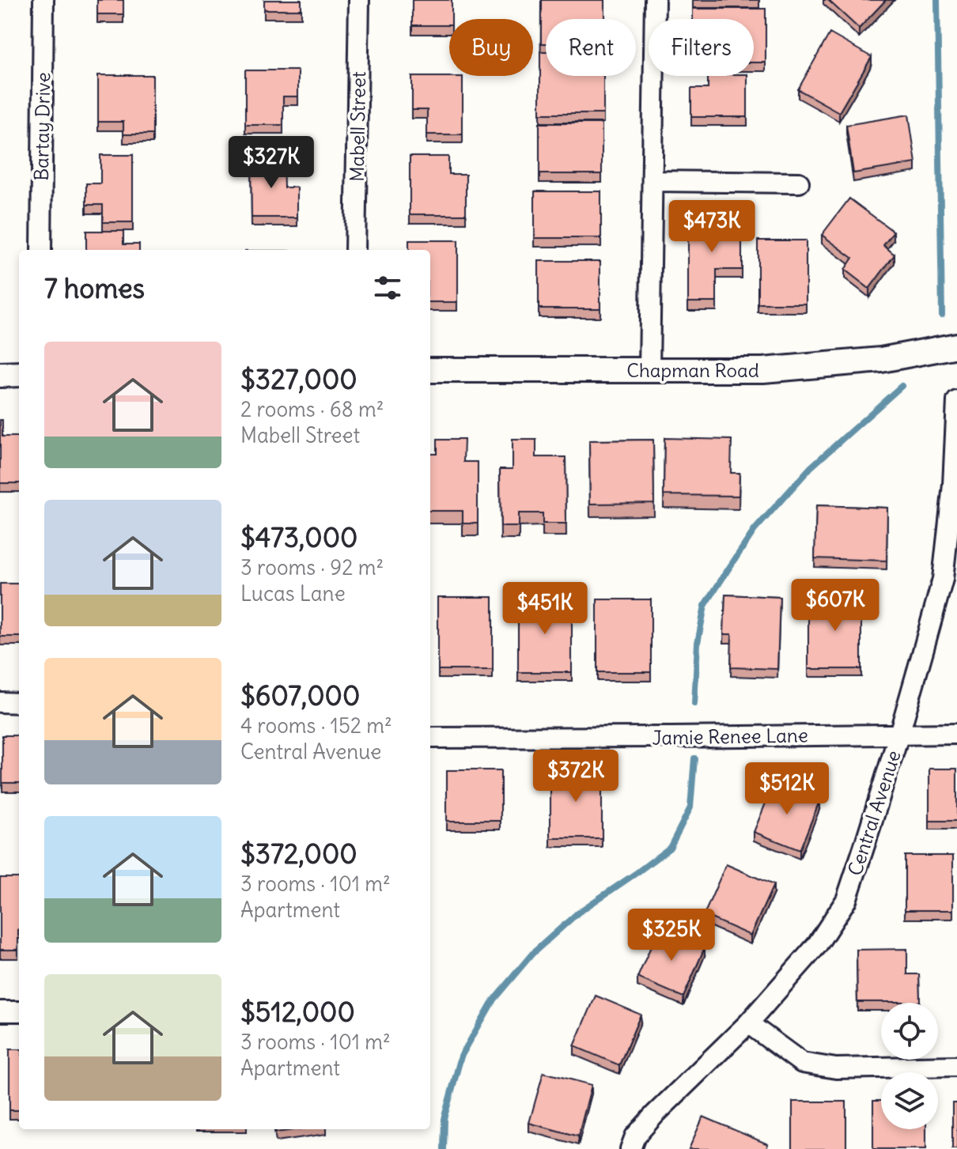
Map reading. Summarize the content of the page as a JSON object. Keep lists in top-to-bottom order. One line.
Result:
{"streets":{"street":["Bartay Drive","Mabell Street","Chapman Road","Jamie Renee Lane","Central Avenue"]},"crossings":[["Jamie Renee Lane","Central Avenue"]],"page":{"chip":["Buy","Rent","Filters"],"price":["$327K","$473K","$607K","$451K","$372K","$512K","$325K"],"heading":"7 homes","list":[{"name":"$327,000","note":"2 rooms · 68 m² · Mabell Street"},{"name":"$473,000","note":"3 rooms · 92 m² · Lucas Lane"},{"name":"$607,000","note":"4 rooms · 152 m² · Central Avenue"},{"name":"$372,000","note":"3 rooms · 101 m² · Apartment"},{"name":"$512,000","note":"3 rooms · 101 m² · Apartment"}]}}
